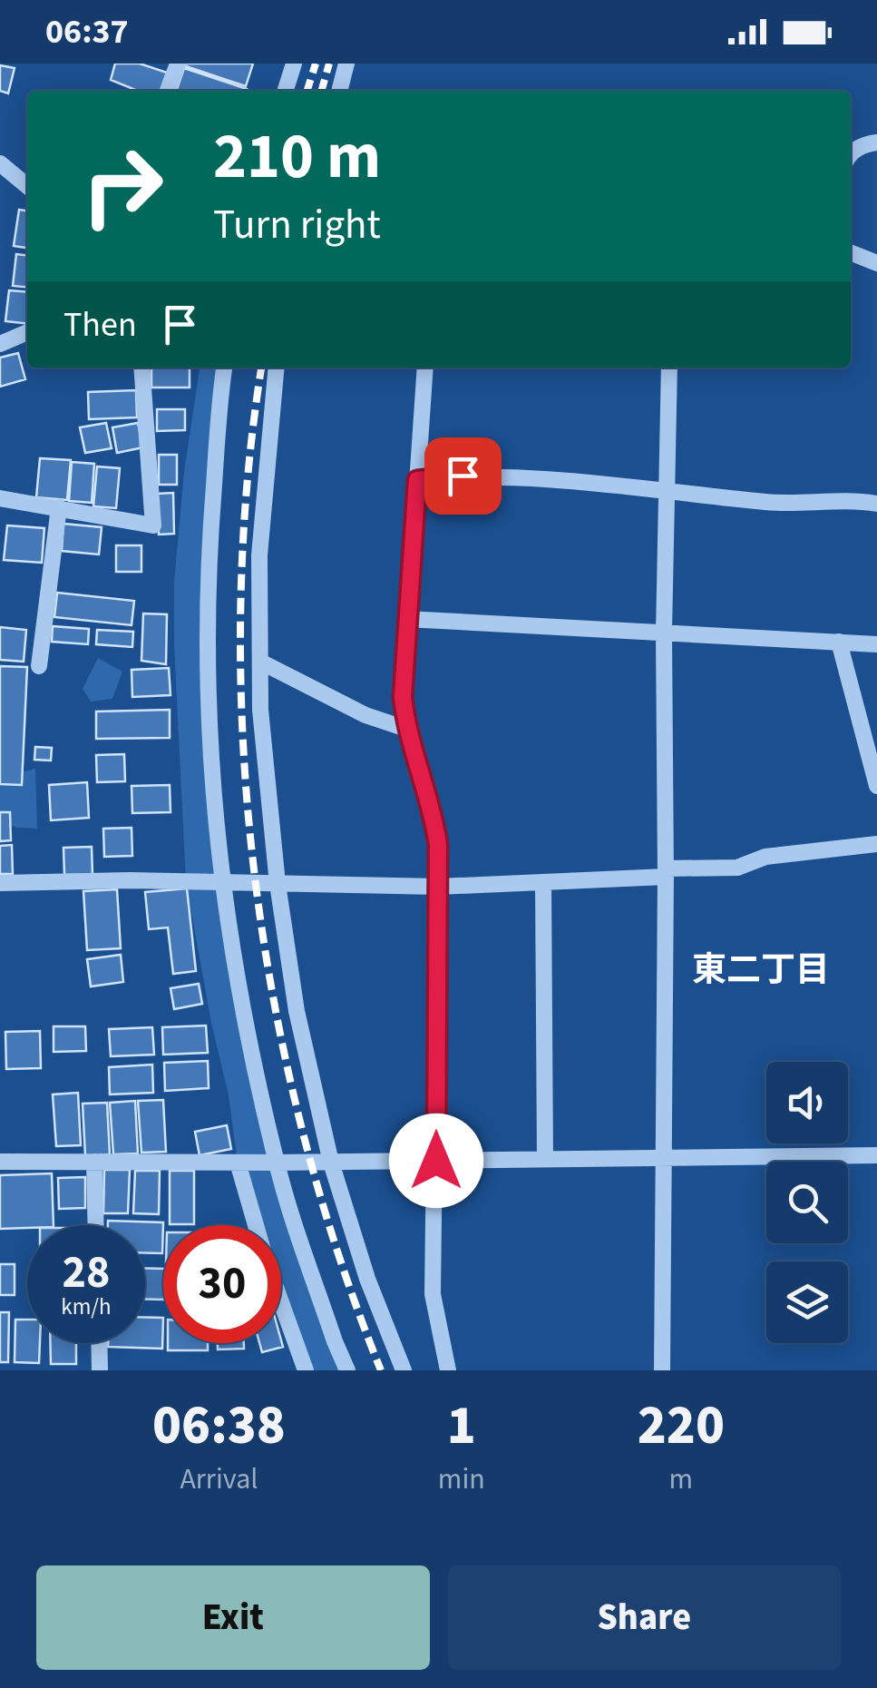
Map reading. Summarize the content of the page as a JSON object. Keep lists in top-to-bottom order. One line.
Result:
{"districts":["東二丁目"],"page":{"status":"06:37","turn":["210 m","Turn right"],"then":"Then","speed":"28 km/h","limit":"30","eta":["06:38","Arrival","1","min","220","m"],"buttons":["Exit","Share"]}}
